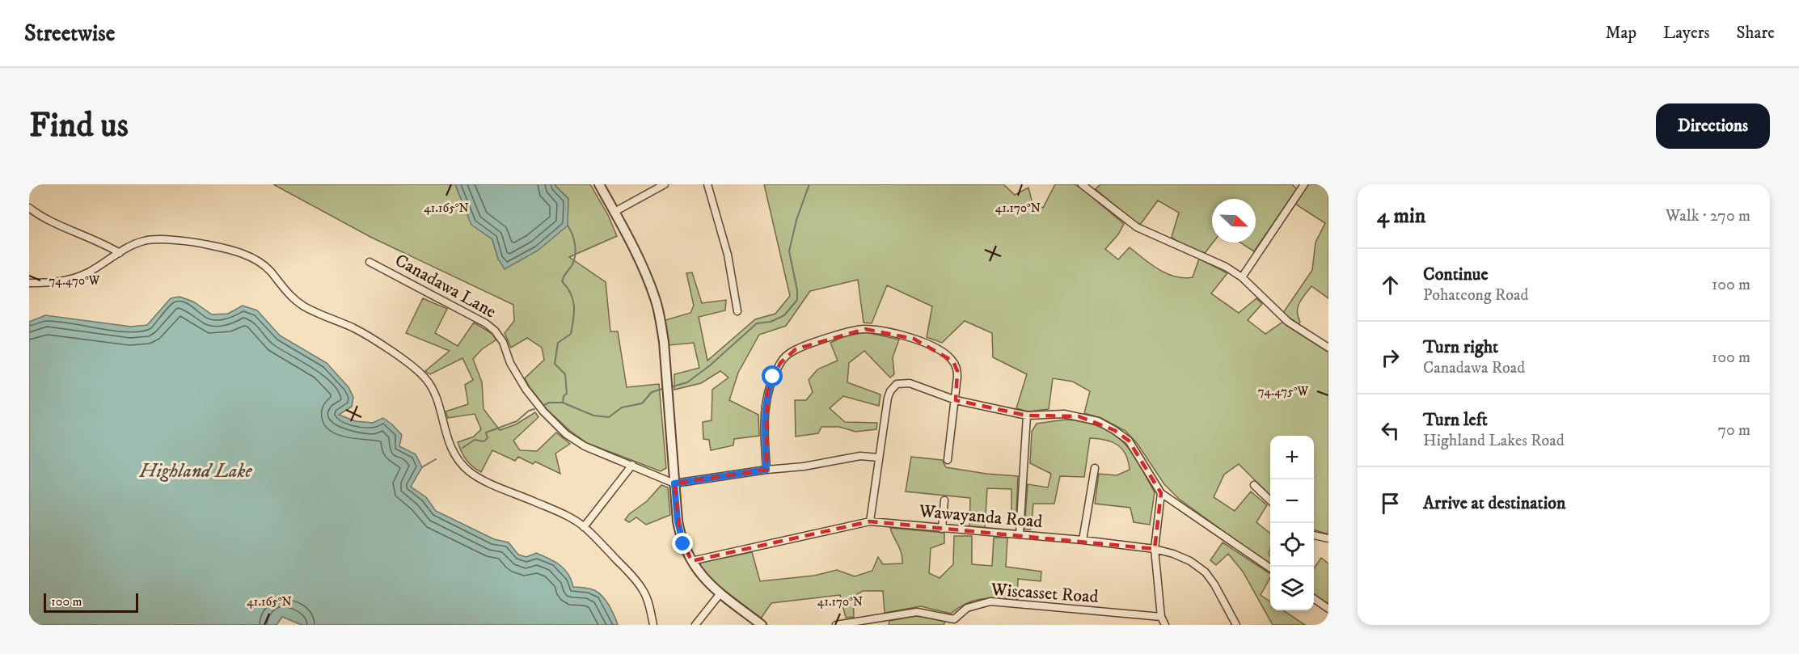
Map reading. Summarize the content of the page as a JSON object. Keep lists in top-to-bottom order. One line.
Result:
{"streets":{"street":["Canadawa Lane","Wawayanda Road","Wiscasset Road"]},"water":["Highland Lake"],"scale_bar":"100 m","north":"bottom right","page":{"header":"Streetwise","nav":["Map","Layers","Share"],"buttons":"Directions","title":"Find us","heading":["4 min","Walk · 270 m"],"list":[["Continue","Pohatcong Road","100 m"],["Turn right","Canadawa Road","100 m"],["Turn left","Highland Lakes Road","70 m"],"Arrive at destination"],"map_buttons":["+","−"],"scale":"100 m"},"coordinates":["41.165°N","41.170°N","74.470°W","74.475°W"]}
